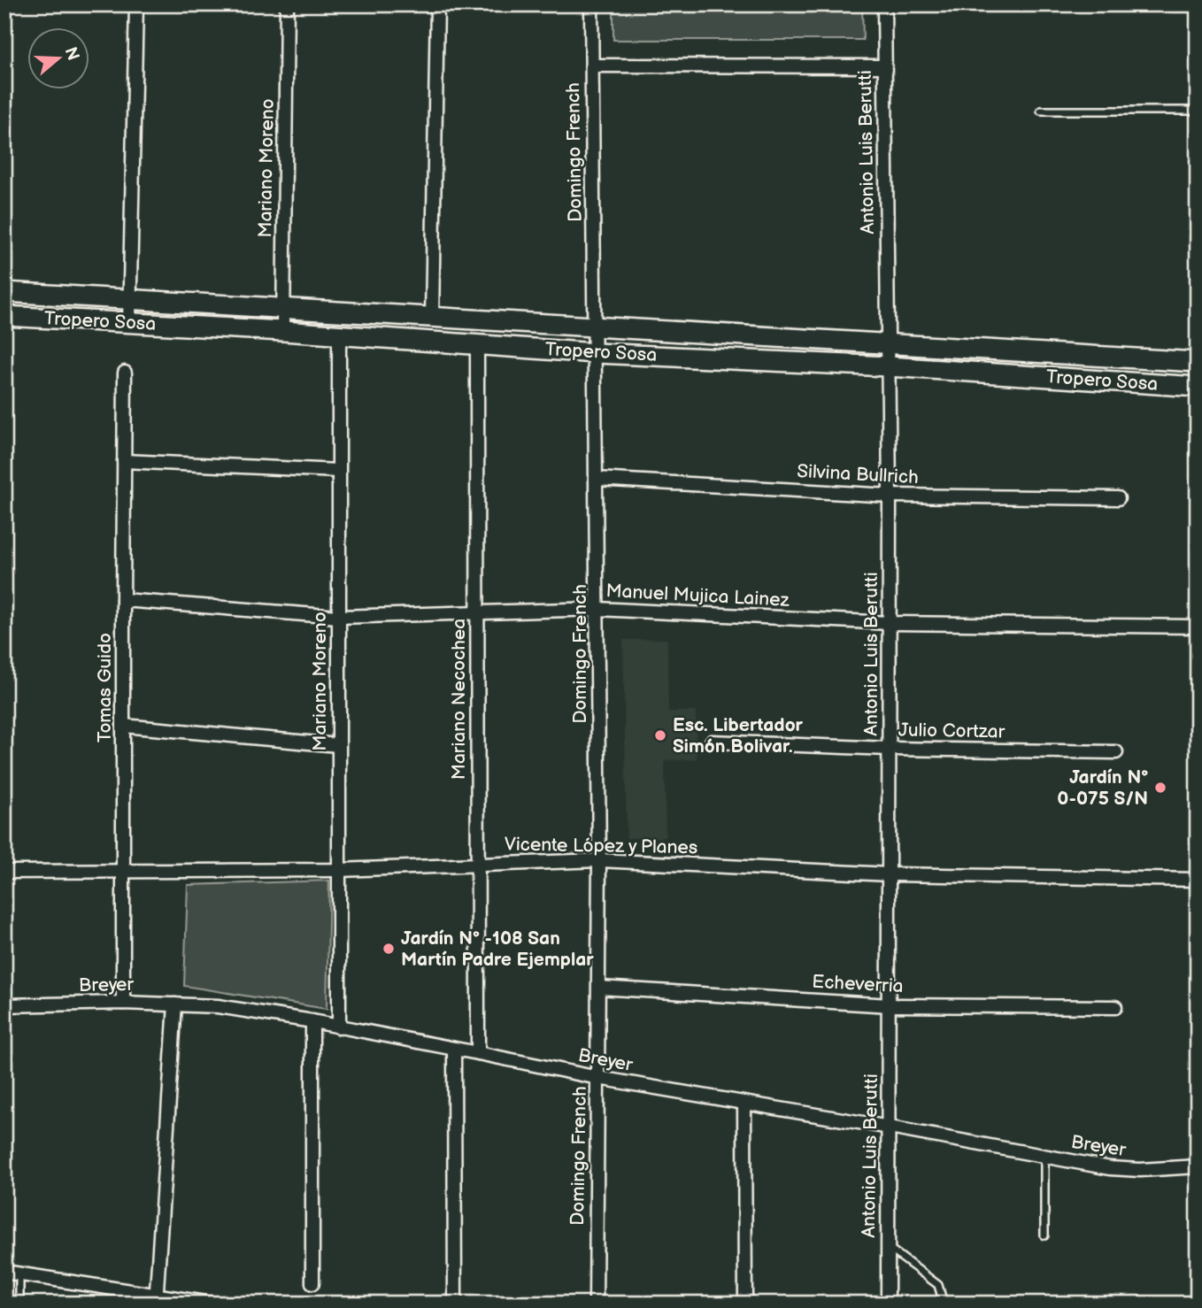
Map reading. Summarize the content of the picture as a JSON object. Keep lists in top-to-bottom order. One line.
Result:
{"streets":{"street":["Domingo French","Antonio Luis Berutti","Mariano Moreno","Tropero Sosa","Silvina Bullrich","Manuel Mujica Lainez","Tomas Guido","Mariano Necochea","Julio Cortzar","Vicente López y Planes","Echeverria","Breyer"]},"crossings":[["Domingo French","Tropero Sosa"],["Domingo French","Silvina Bullrich"],["Domingo French","Manuel Mujica Lainez"],["Domingo French","Vicente López y Planes"],["Domingo French","Echeverria"],["Domingo French","Breyer"],["Antonio Luis Berutti","Tropero Sosa"],["Antonio Luis Berutti","Silvina Bullrich"],["Antonio Luis Berutti","Manuel Mujica Lainez"],["Antonio Luis Berutti","Julio Cortzar"],["Antonio Luis Berutti","Vicente López y Planes"],["Antonio Luis Berutti","Echeverria"],["Antonio Luis Berutti","Breyer"],["Mariano Moreno","Tropero Sosa"],["Mariano Moreno","Manuel Mujica Lainez"],["Mariano Moreno","Vicente López y Planes"],["Mariano Moreno","Breyer"],["Tropero Sosa","Mariano Necochea"],["Manuel Mujica Lainez","Tomas Guido"],["Manuel Mujica Lainez","Mariano Necochea"],["Tomas Guido","Vicente López y Planes"],["Tomas Guido","Breyer"],["Mariano Necochea","Vicente López y Planes"],["Mariano Necochea","Breyer"]],"places":["Esc. Libertador Simón Bolivar.","Jardín N° 0-075 S/N","Jardín N° -108 San Martín Padre Ejemplar"],"north":"right"}
